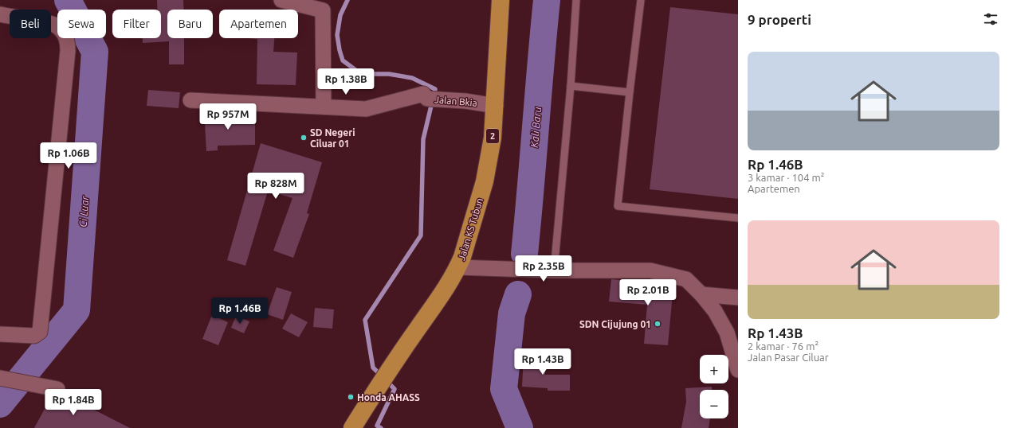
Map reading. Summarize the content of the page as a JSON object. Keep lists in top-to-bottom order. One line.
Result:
{"streets":{"highway":["2","Jalan KS Tubun"],"street":["Jalan Bkia"]},"crossings":[["Jalan Bkia","Jalan KS Tubun"]],"water":["Kali Baru","Ci Luar"],"places":["SD Negeri Ciluar 01","SDN Cijujung 01","Honda AHASS"],"page":{"heading":"9 properti","chip":["Beli","Sewa","Filter","Baru","Apartemen"],"list":[{"name":"Rp 1.46B","note":"3 kamar · 104 m² · Apartemen"},{"name":"Rp 1.43B","note":"2 kamar · 76 m² · Jalan Pasar Ciluar"}],"price":["Rp 1.38B","Rp 957M","Rp 1.06B","Rp 828M","Rp 2.35B","Rp 2.01B","Rp 1.46B","Rp 1.43B","Rp 1.84B"],"map_buttons":["+","−"]}}
